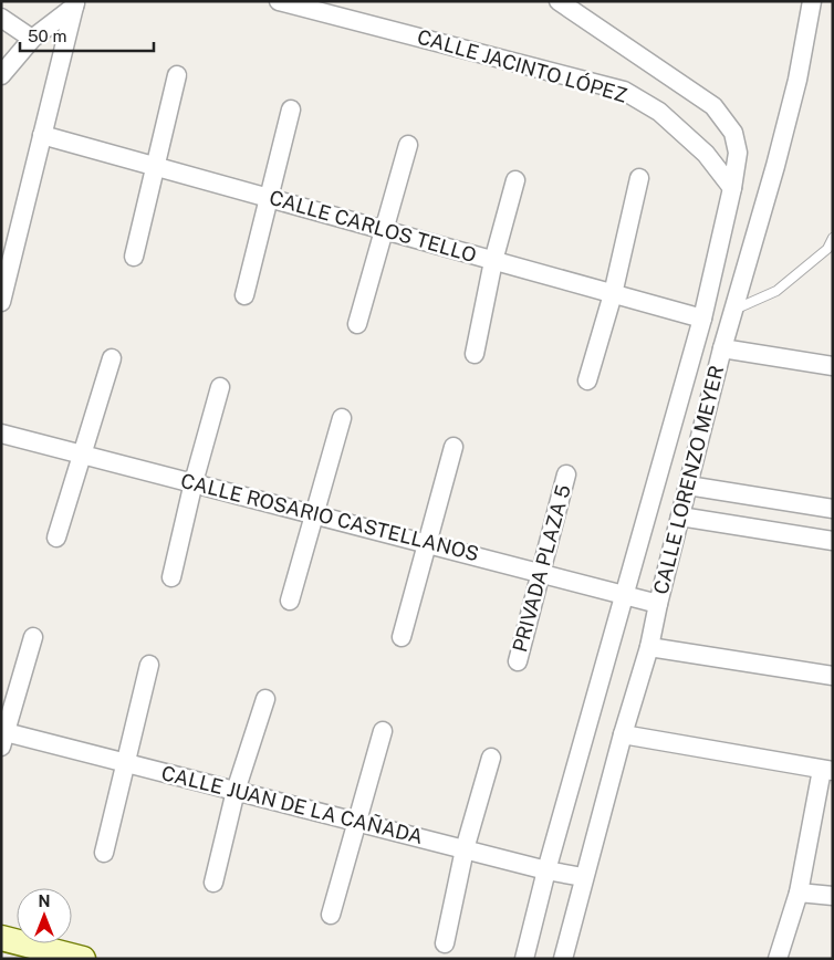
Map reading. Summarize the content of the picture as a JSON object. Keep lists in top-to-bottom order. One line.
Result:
{"streets":{"street":["CALLE JACINTO LÓPEZ","CALLE CARLOS TELLO","CALLE LORENZO MEYER","CALLE ROSARIO CASTELLANOS","PRIVADA PLAZA 5","CALLE JUAN DE LA CAÑADA"]},"crossings":[["CALLE LORENZO MEYER","CALLE ROSARIO CASTELLANOS"],["CALLE LORENZO MEYER","CALLE JUAN DE LA CAÑADA"],["CALLE ROSARIO CASTELLANOS","PRIVADA PLAZA 5"]],"scale_bar":"50 m","north":"top"}
